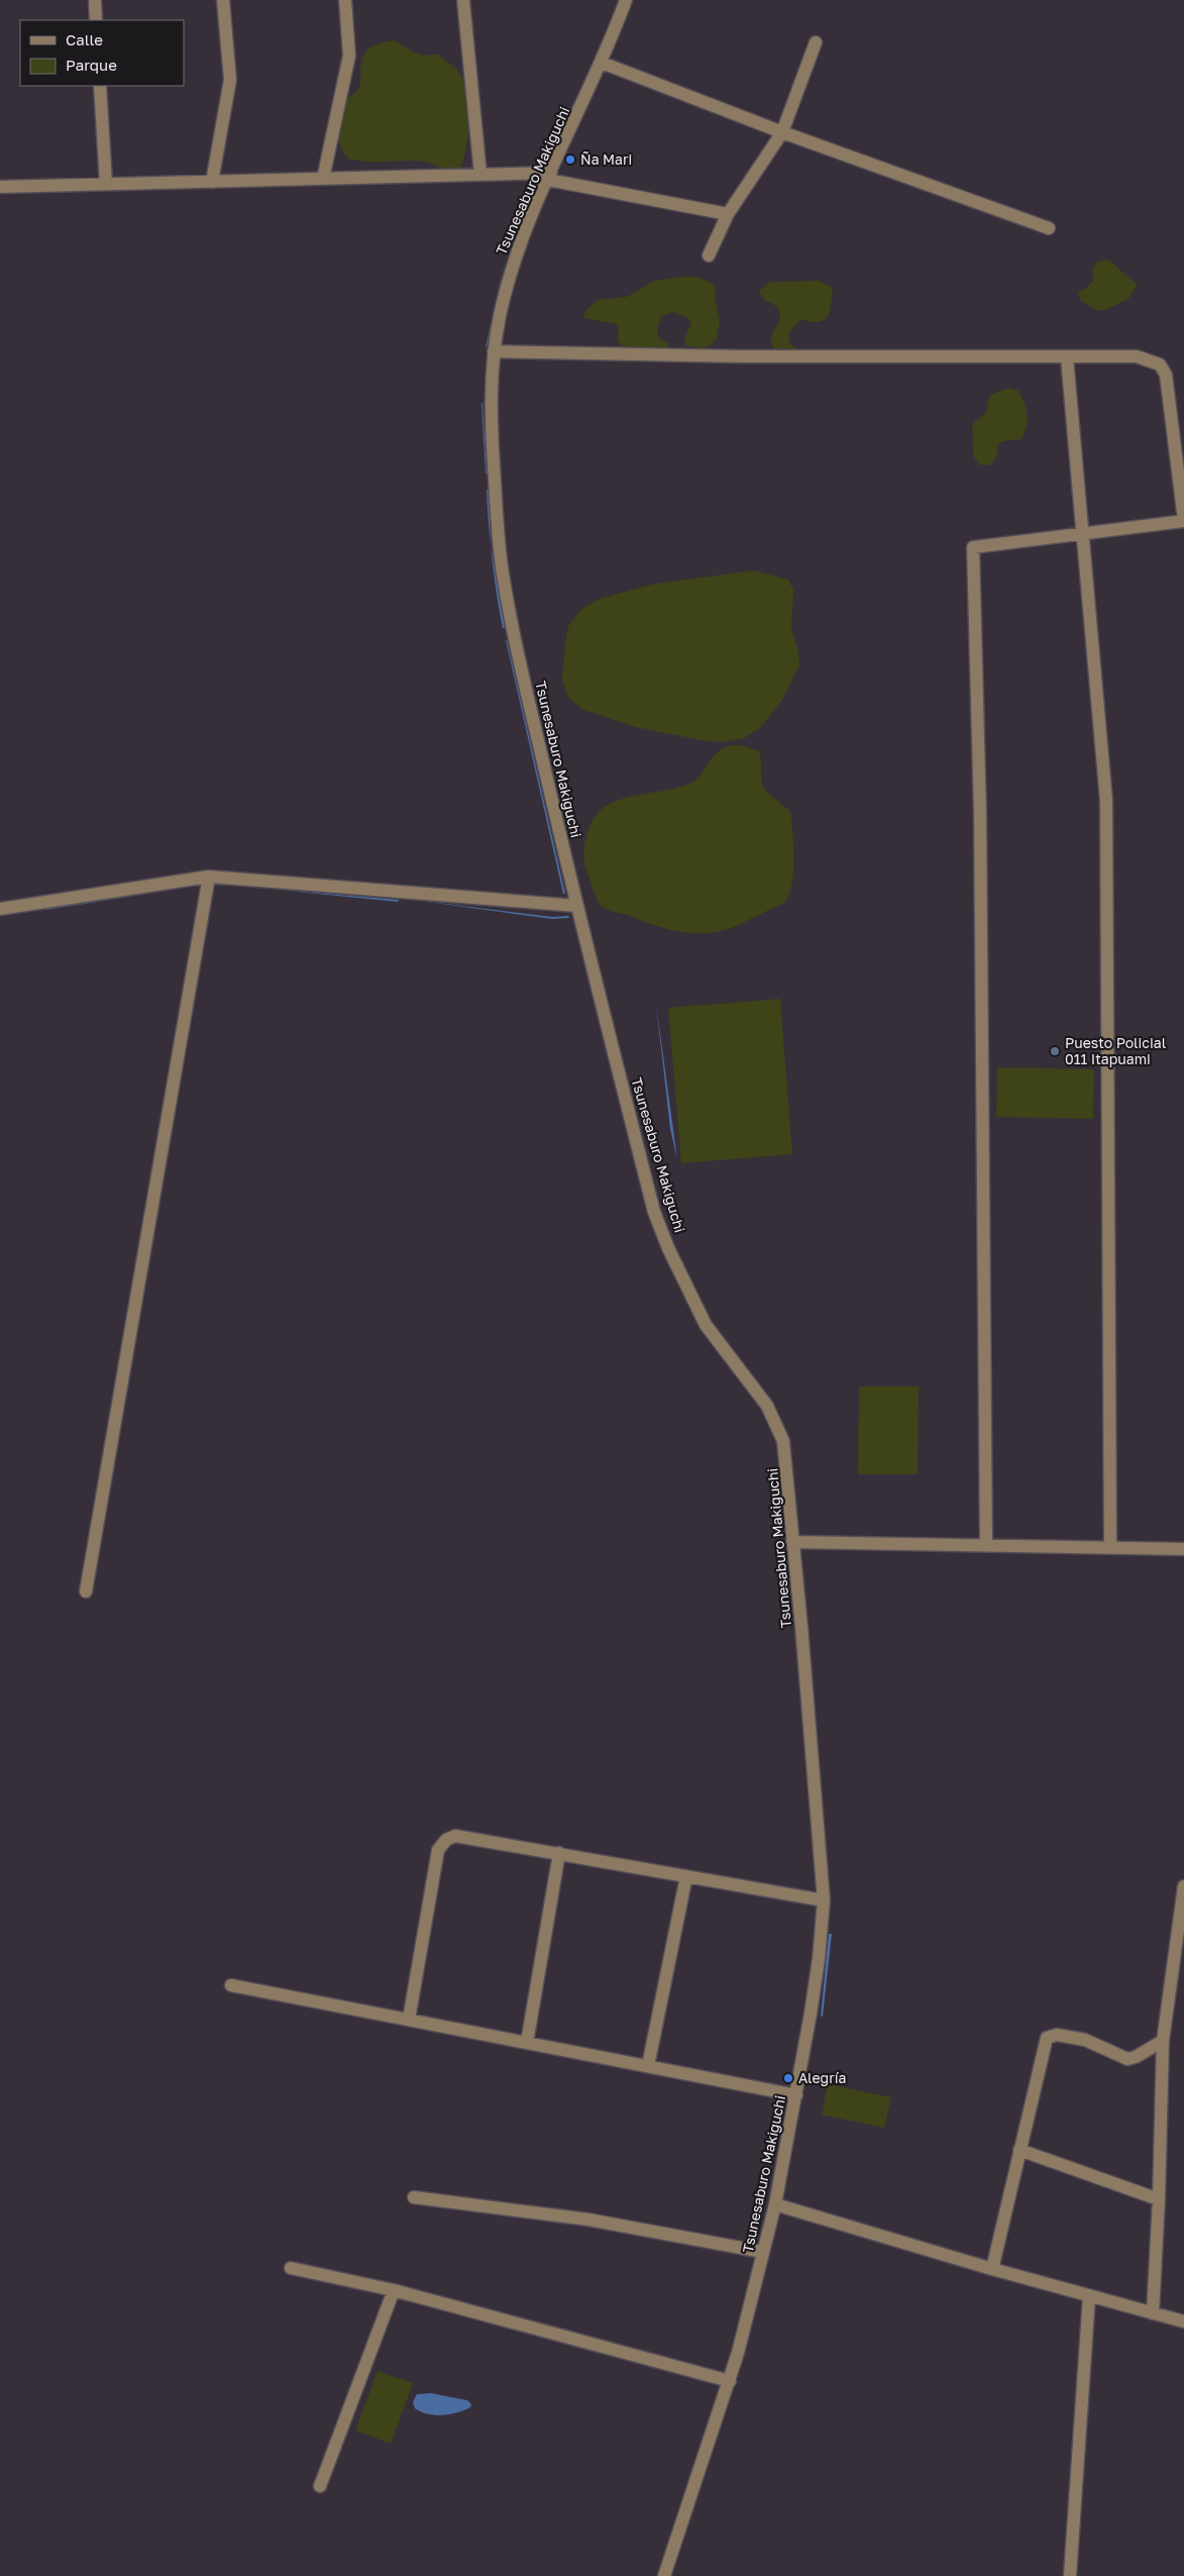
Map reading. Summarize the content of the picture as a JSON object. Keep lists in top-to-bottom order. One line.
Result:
{"streets":{"street":["Tsunesaburo Makiguchi"]},"places":["Ña Mari","Puesto Policial 011 Itapuami","Alegría"],"legend":["Calle","Parque"]}
